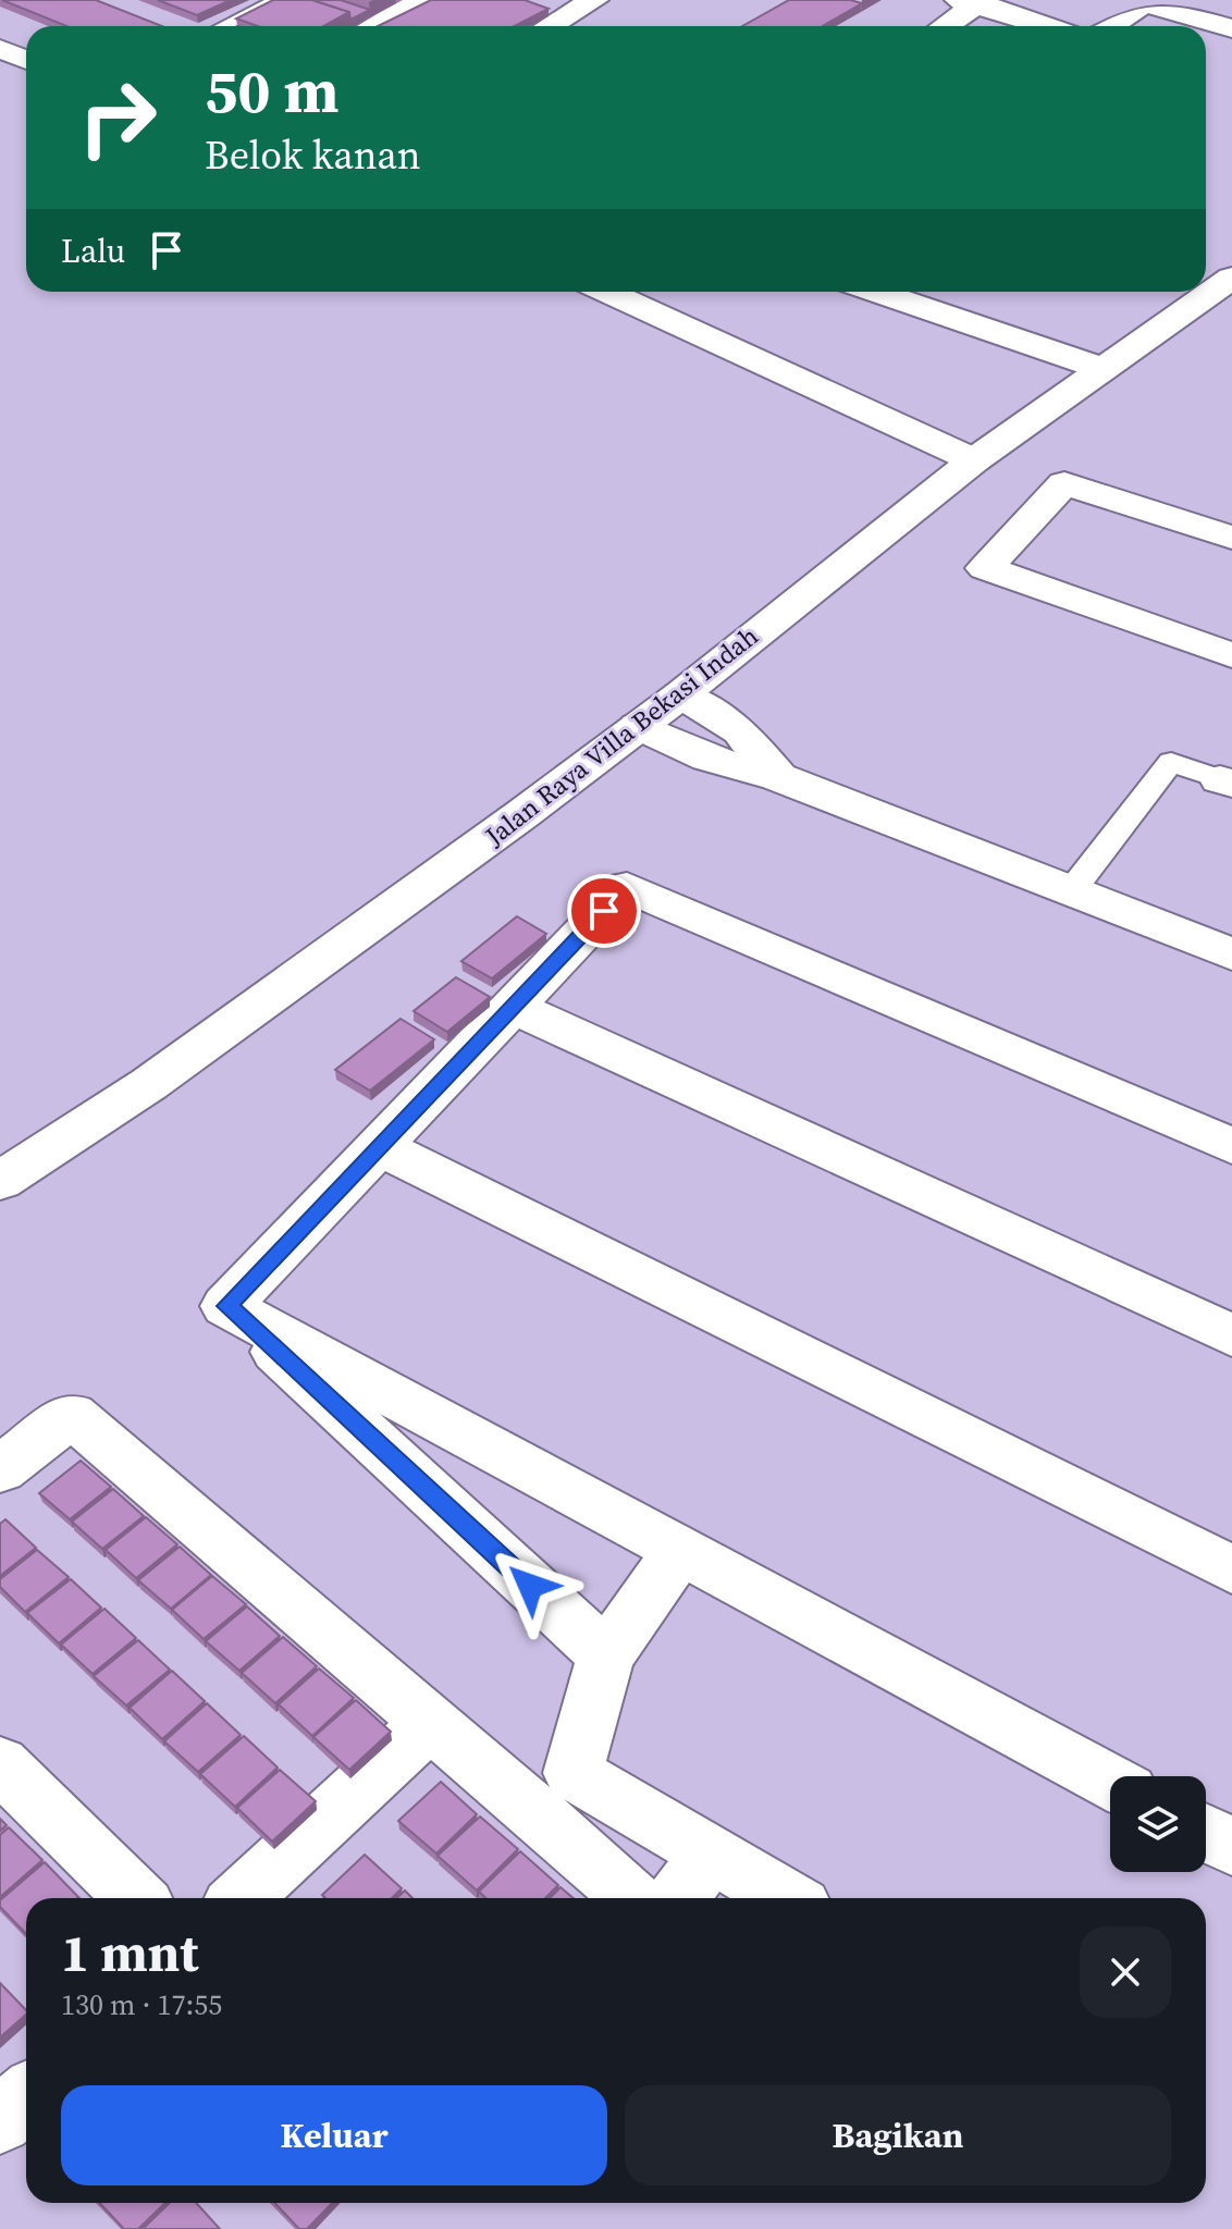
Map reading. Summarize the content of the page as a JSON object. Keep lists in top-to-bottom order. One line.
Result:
{"streets":{"street":["Jalan Raya Villa Bekasi Indah"]},"page":{"turn":["50 m","Belok kanan"],"then":"Lalu","heading":["1 mnt","130 m · 17:55"],"buttons":["Keluar","Bagikan"]}}
